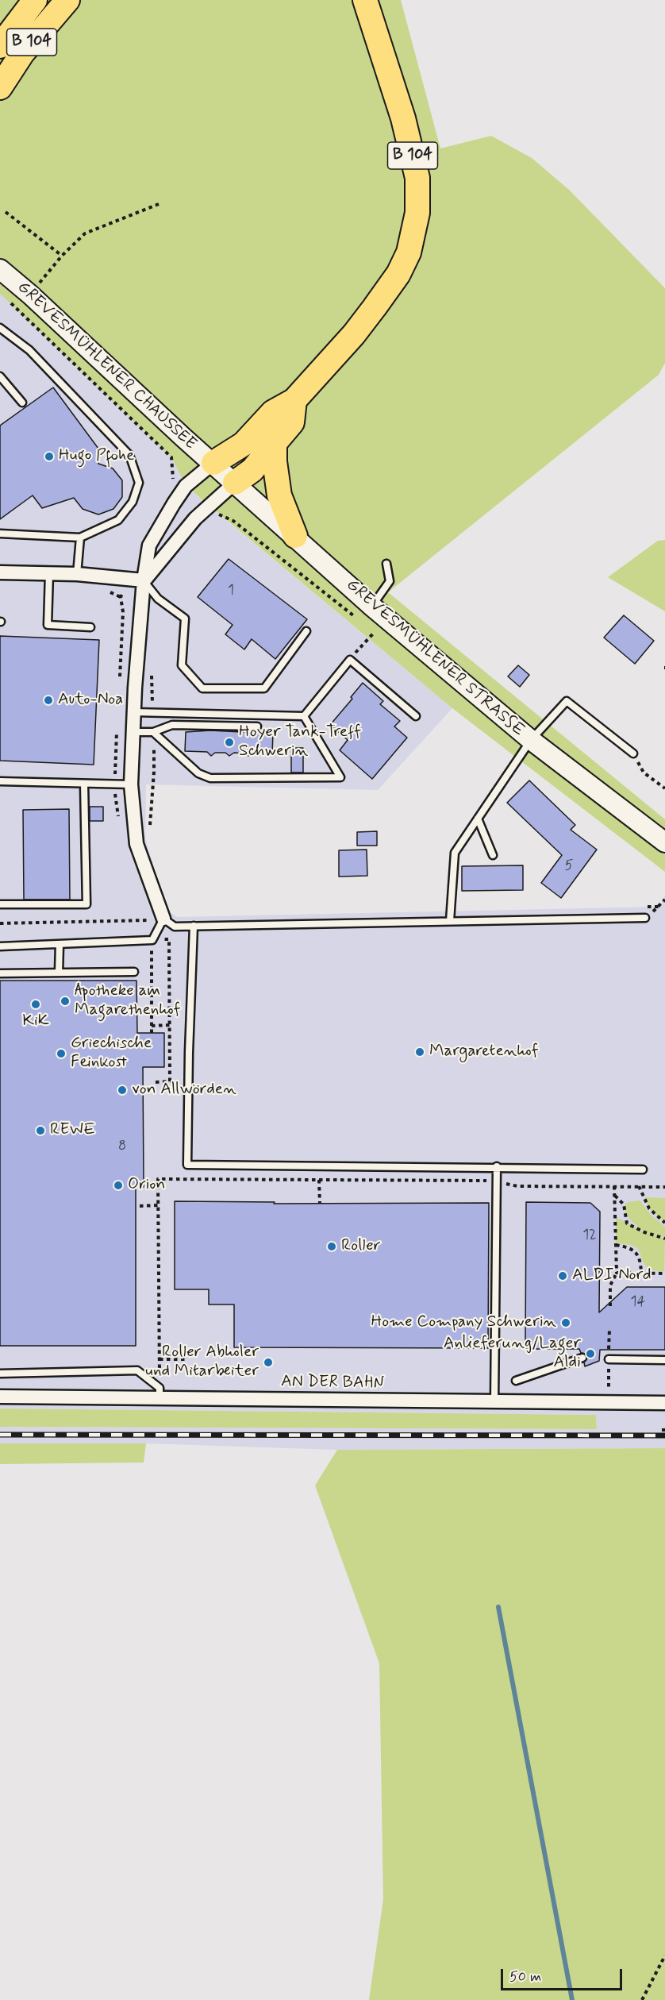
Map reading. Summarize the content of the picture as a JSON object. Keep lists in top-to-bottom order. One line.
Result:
{"streets":{"highway":["B 104"],"street":["GREVESMÜHLENER CHAUSSEE","GREVESMÜHLENER STRASSE","AN DER BAHN"]},"crossings":[["B 104","GREVESMÜHLENER CHAUSSEE"],["B 104","GREVESMÜHLENER STRASSE"],["GREVESMÜHLENER CHAUSSEE","GREVESMÜHLENER STRASSE"]],"places":["Hugo Pfohe","Auto-Noa","Hoyer Tank-Treff Schwerin","Apotheke am Magarethenhof","KiK","Margaretenhof","Griechische Feinkost","von Allwörden","REWE","Orion","Roller","ALDI Nord","Home Company Schwerin","Anlieferung/Lager Aldi","Roller Abholer und Mitarbeiter"],"house_numbers":["1","5","8","12","14"],"scale_bar":"50 m"}
